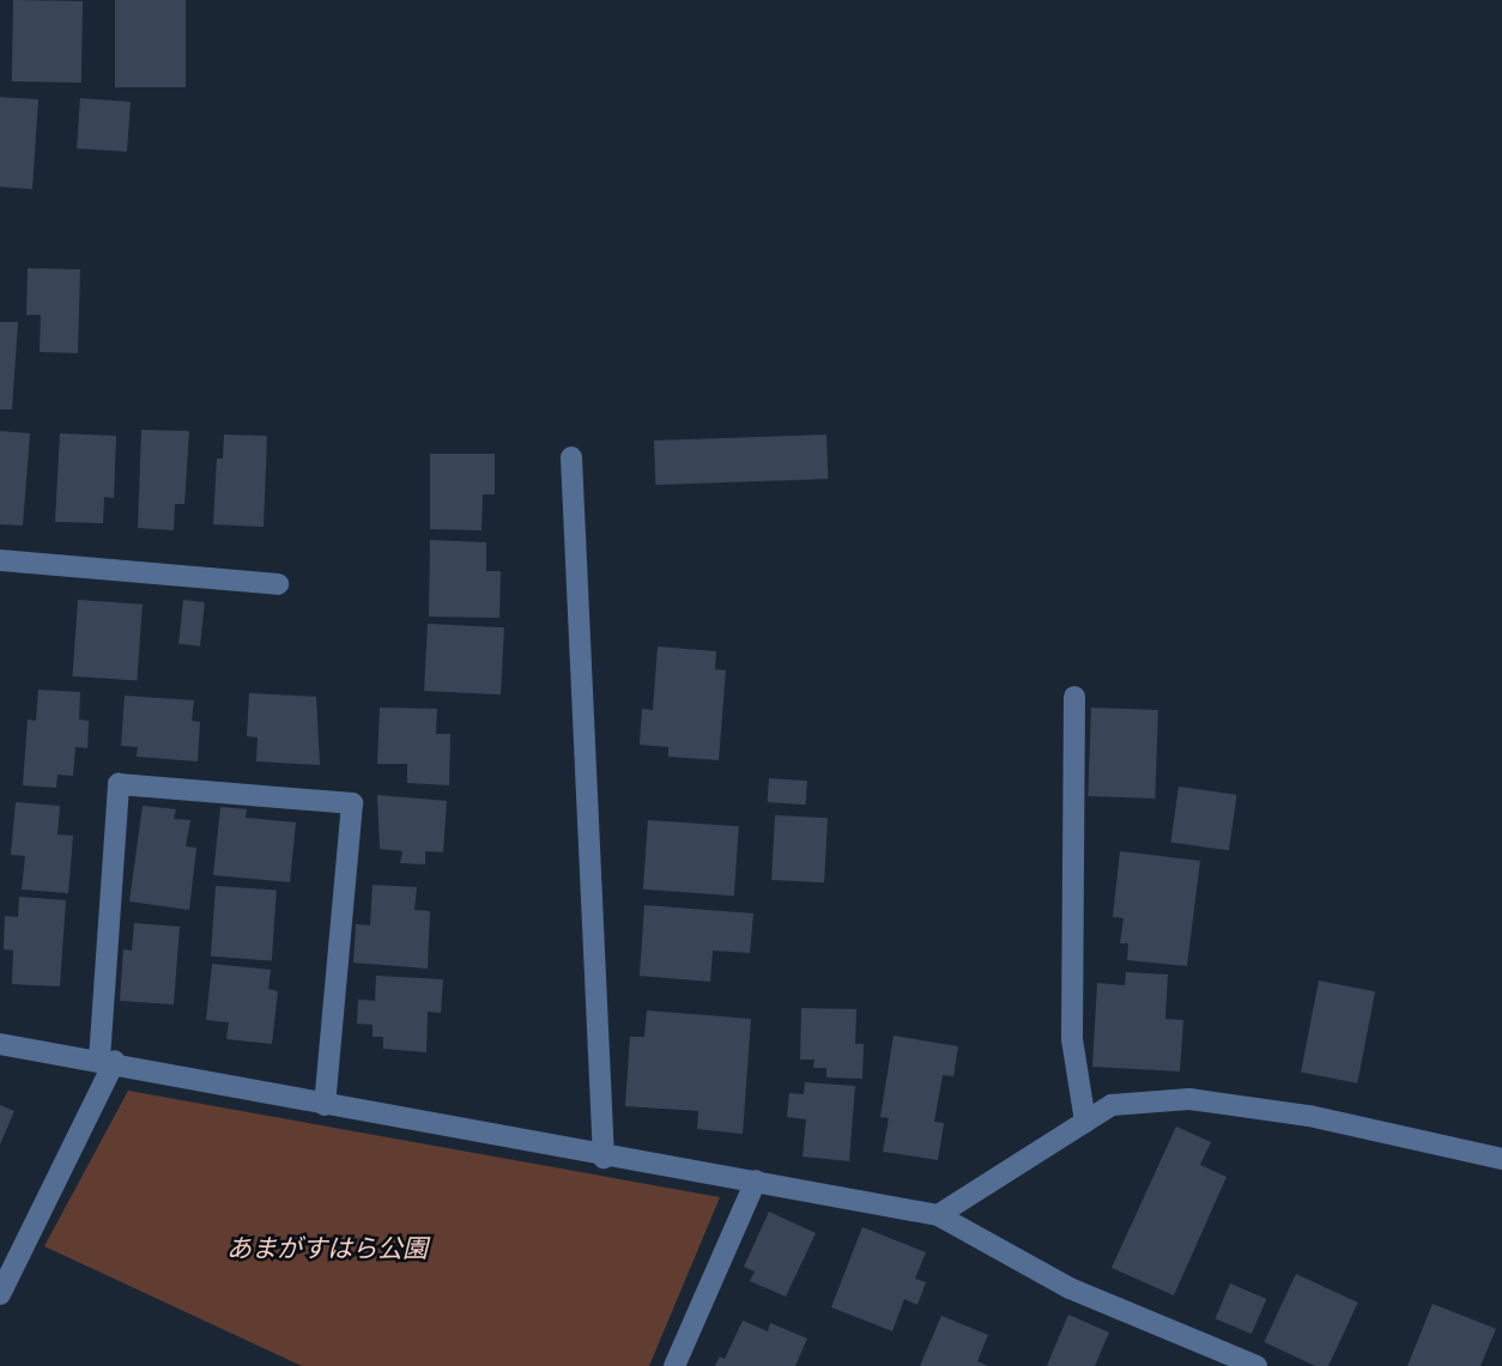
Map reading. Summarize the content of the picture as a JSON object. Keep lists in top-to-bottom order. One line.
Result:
{"parks":["あまがすはら公園"]}
